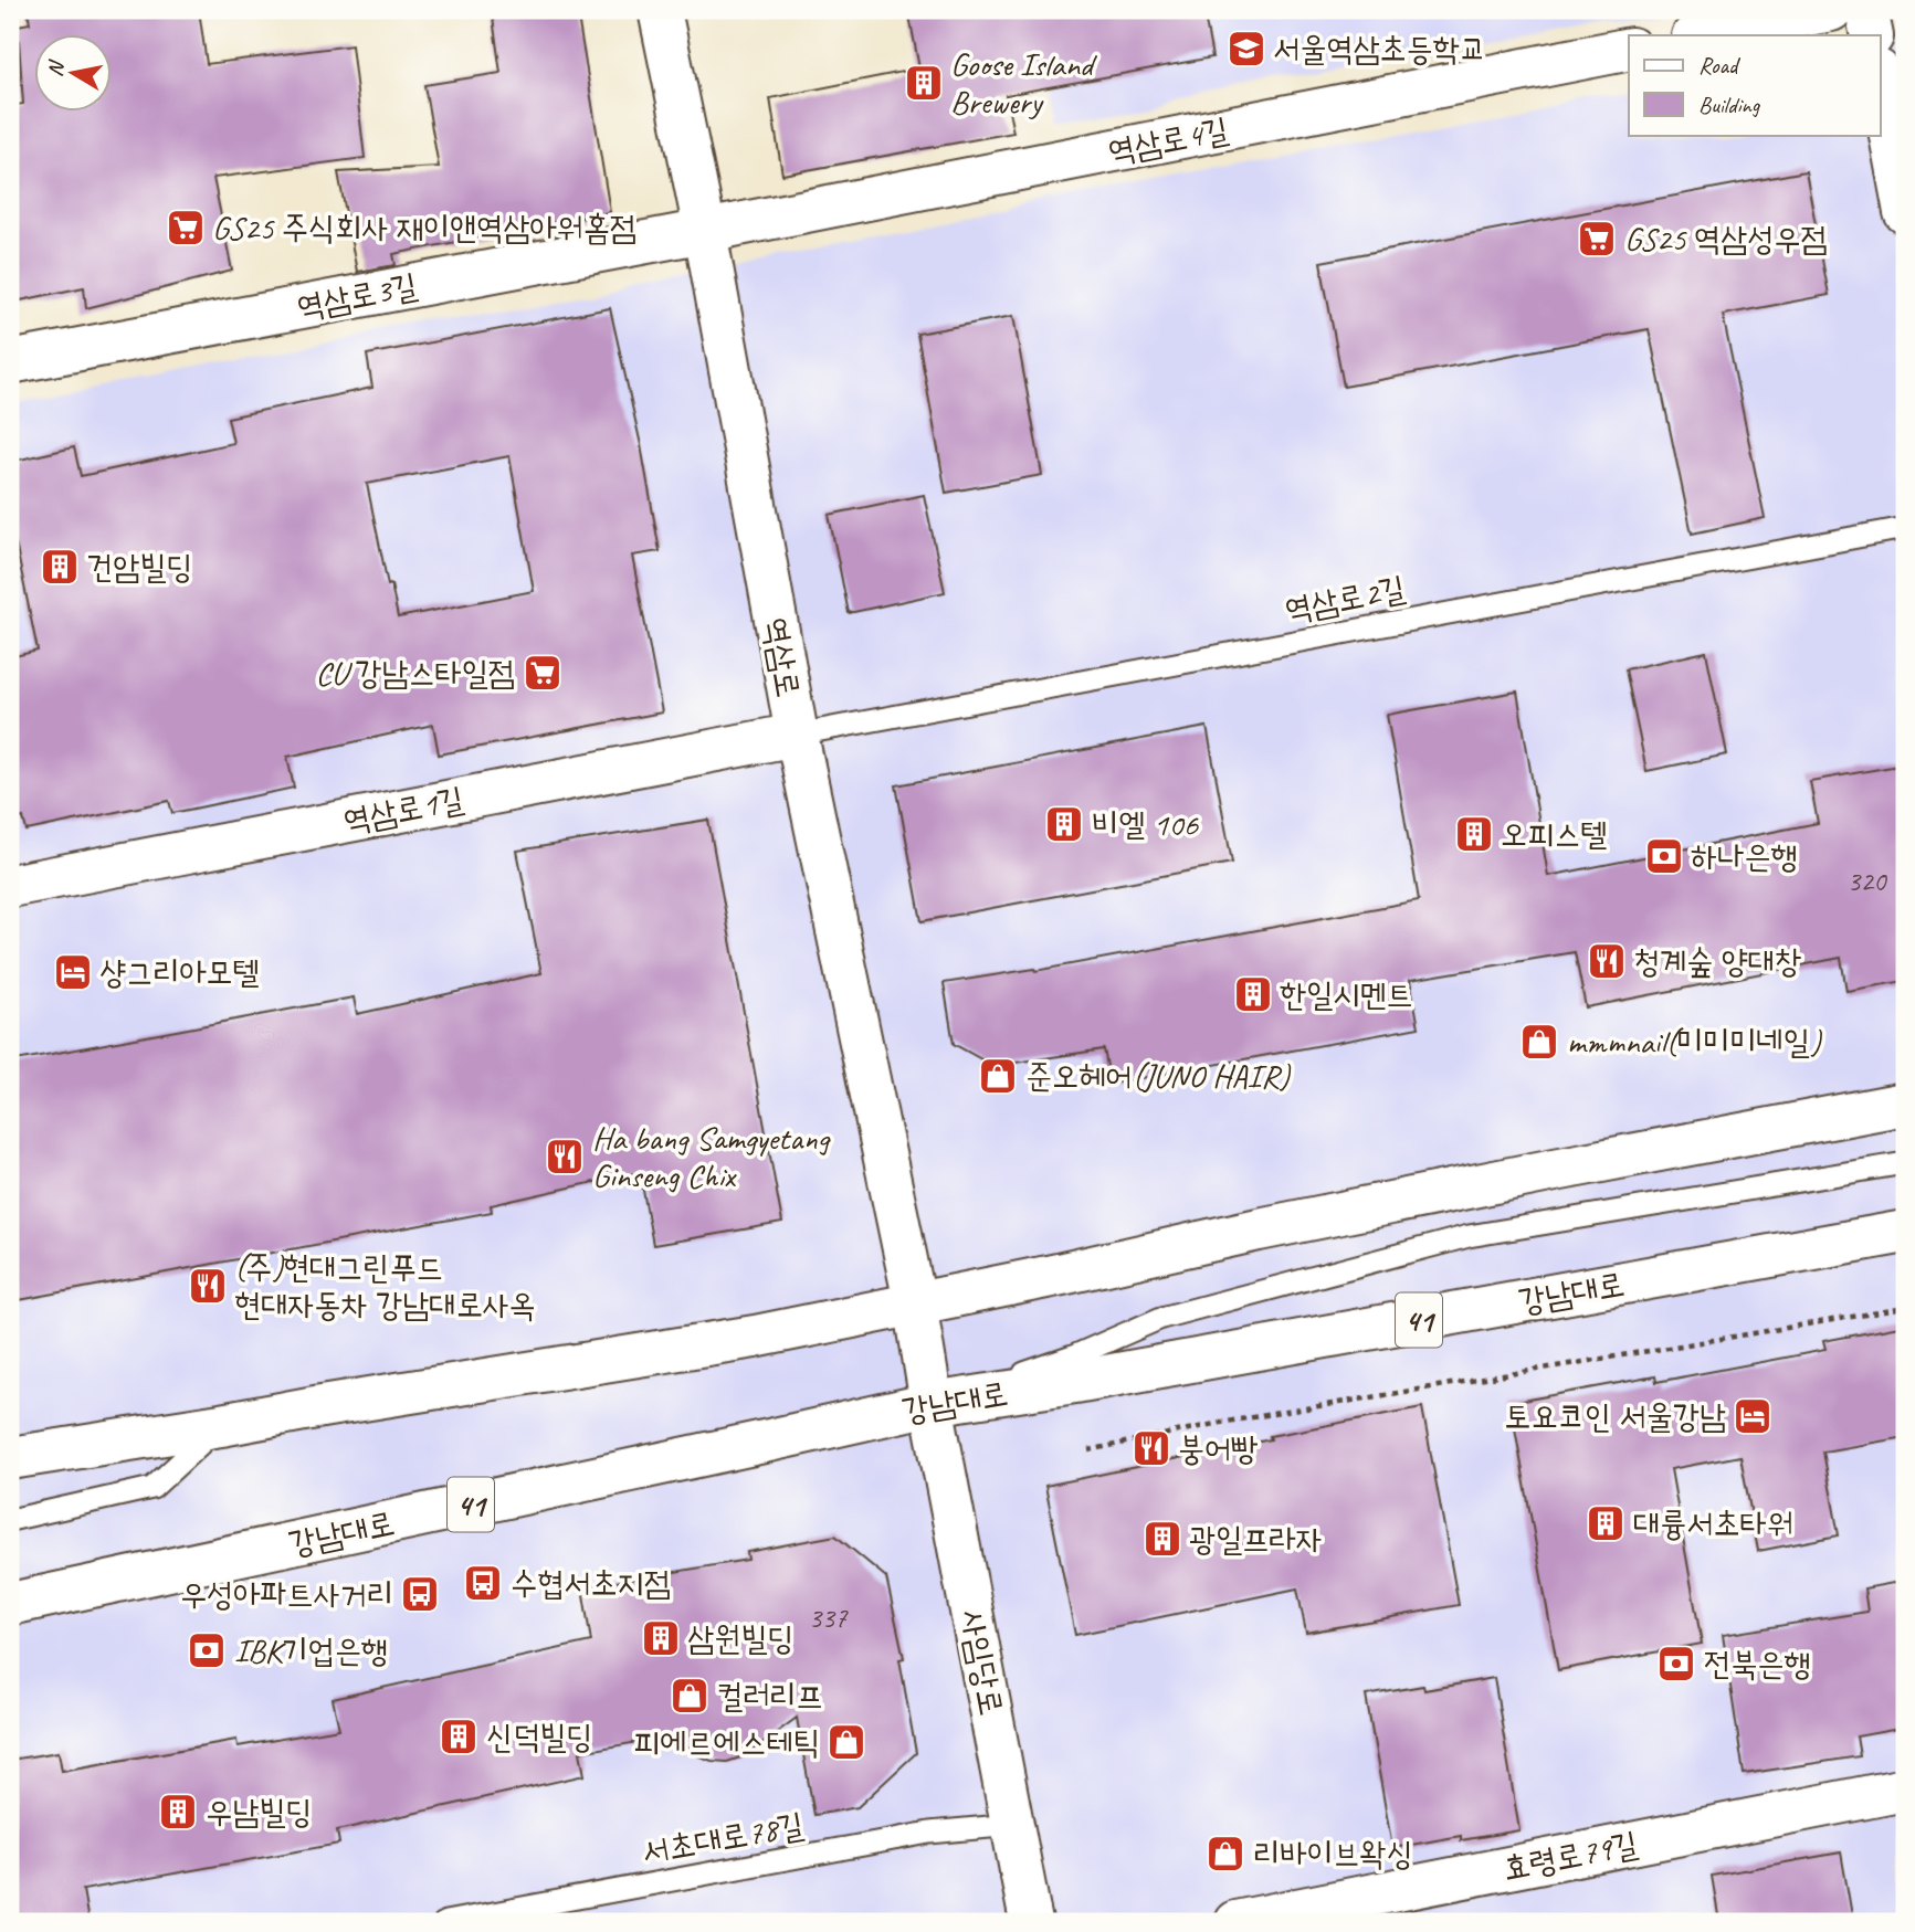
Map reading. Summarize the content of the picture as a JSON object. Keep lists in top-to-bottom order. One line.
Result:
{"streets":{"main road":["역삼로4길","역삼로3길","역삼로","역삼로1길","강남대로","41","사임당로","효령로79길"],"lane":["역삼로2길","서초대로78길"]},"crossings":[["역삼로4길","역삼로3길"],["역삼로4길","역삼로"],["역삼로3길","역삼로"],["역삼로2길","역삼로"],["역삼로2길","역삼로1길"],["역삼로","역삼로1길"],["역삼로","강남대로"],["역삼로","사임당로"],["강남대로","사임당로"],["사임당로","서초대로78길"]],"places":{"school or university":["서울역삼초등학교"],"building":["Goose Island Brewery","건암빌딩","비엘 106","오피스텔","한일시멘트","대륭서초타워","광일프라자","삼원빌딩","신덕빌딩","우남빌딩"],"supermarket":["GS25 주식회사 재이앤역삼아워홈점","GS25 역삼성우점","CU 강남스타일점"],"bank":["하나은행","IBK기업은행","전북은행"],"restaurant":["청계숲 양대창","Ha bang Samgyetang Ginseng Chix","(주)현대그린푸드 현대자동차 강남대로사옥","붕어빵"],"hotel":["샹그리아모텔","토요코인 서울강남"],"shop":["mmmnail(미미미네일)","준오헤어(JUNO HAIR)","컬러리프","피에르에스테틱","리바이브왁싱"],"bus stop":["수협서초지점","우성아파트사거리"]},"house_numbers":["320","337"],"legend":["Road","Building"],"north":"left"}
